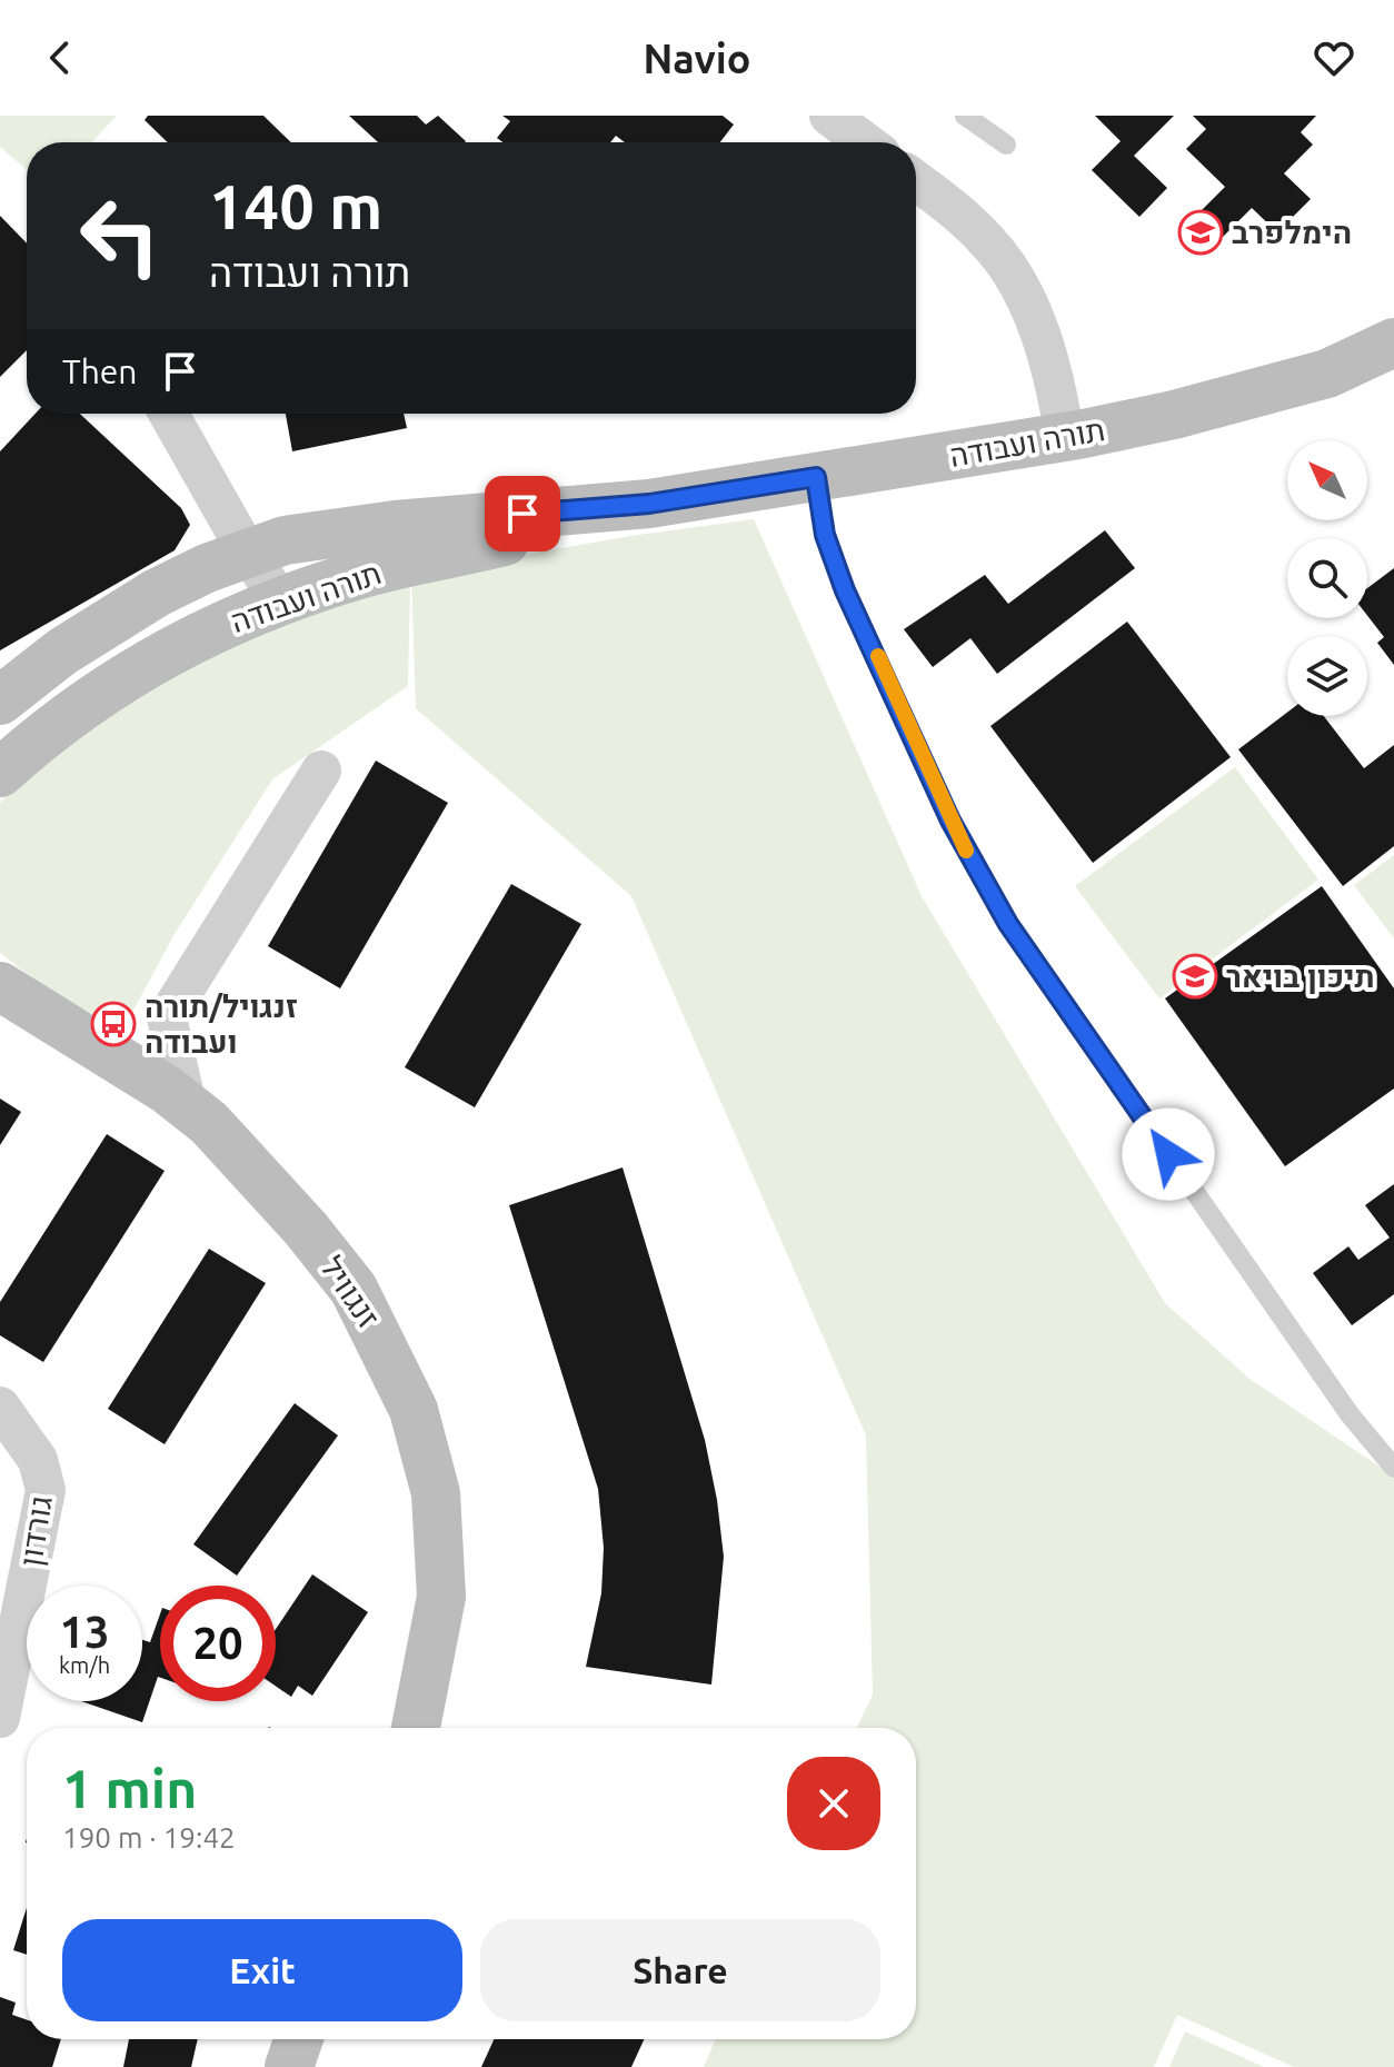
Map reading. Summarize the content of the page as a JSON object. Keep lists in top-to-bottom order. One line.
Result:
{"streets":{"street":["תורה ועבודה","זנגוויל","גורדון"]},"places":{"school or university":["הימלפרב","תיכון בויאר"],"bus stop":["זנגויל/תורה ועבודה"]},"north":"top left","page":{"header":"Navio","turn":["140 m","תורה ועבודה"],"then":"Then","speed":"13 km/h","limit":"20","heading":["1 min","190 m · 19:42"],"buttons":["Exit","Share"]}}
